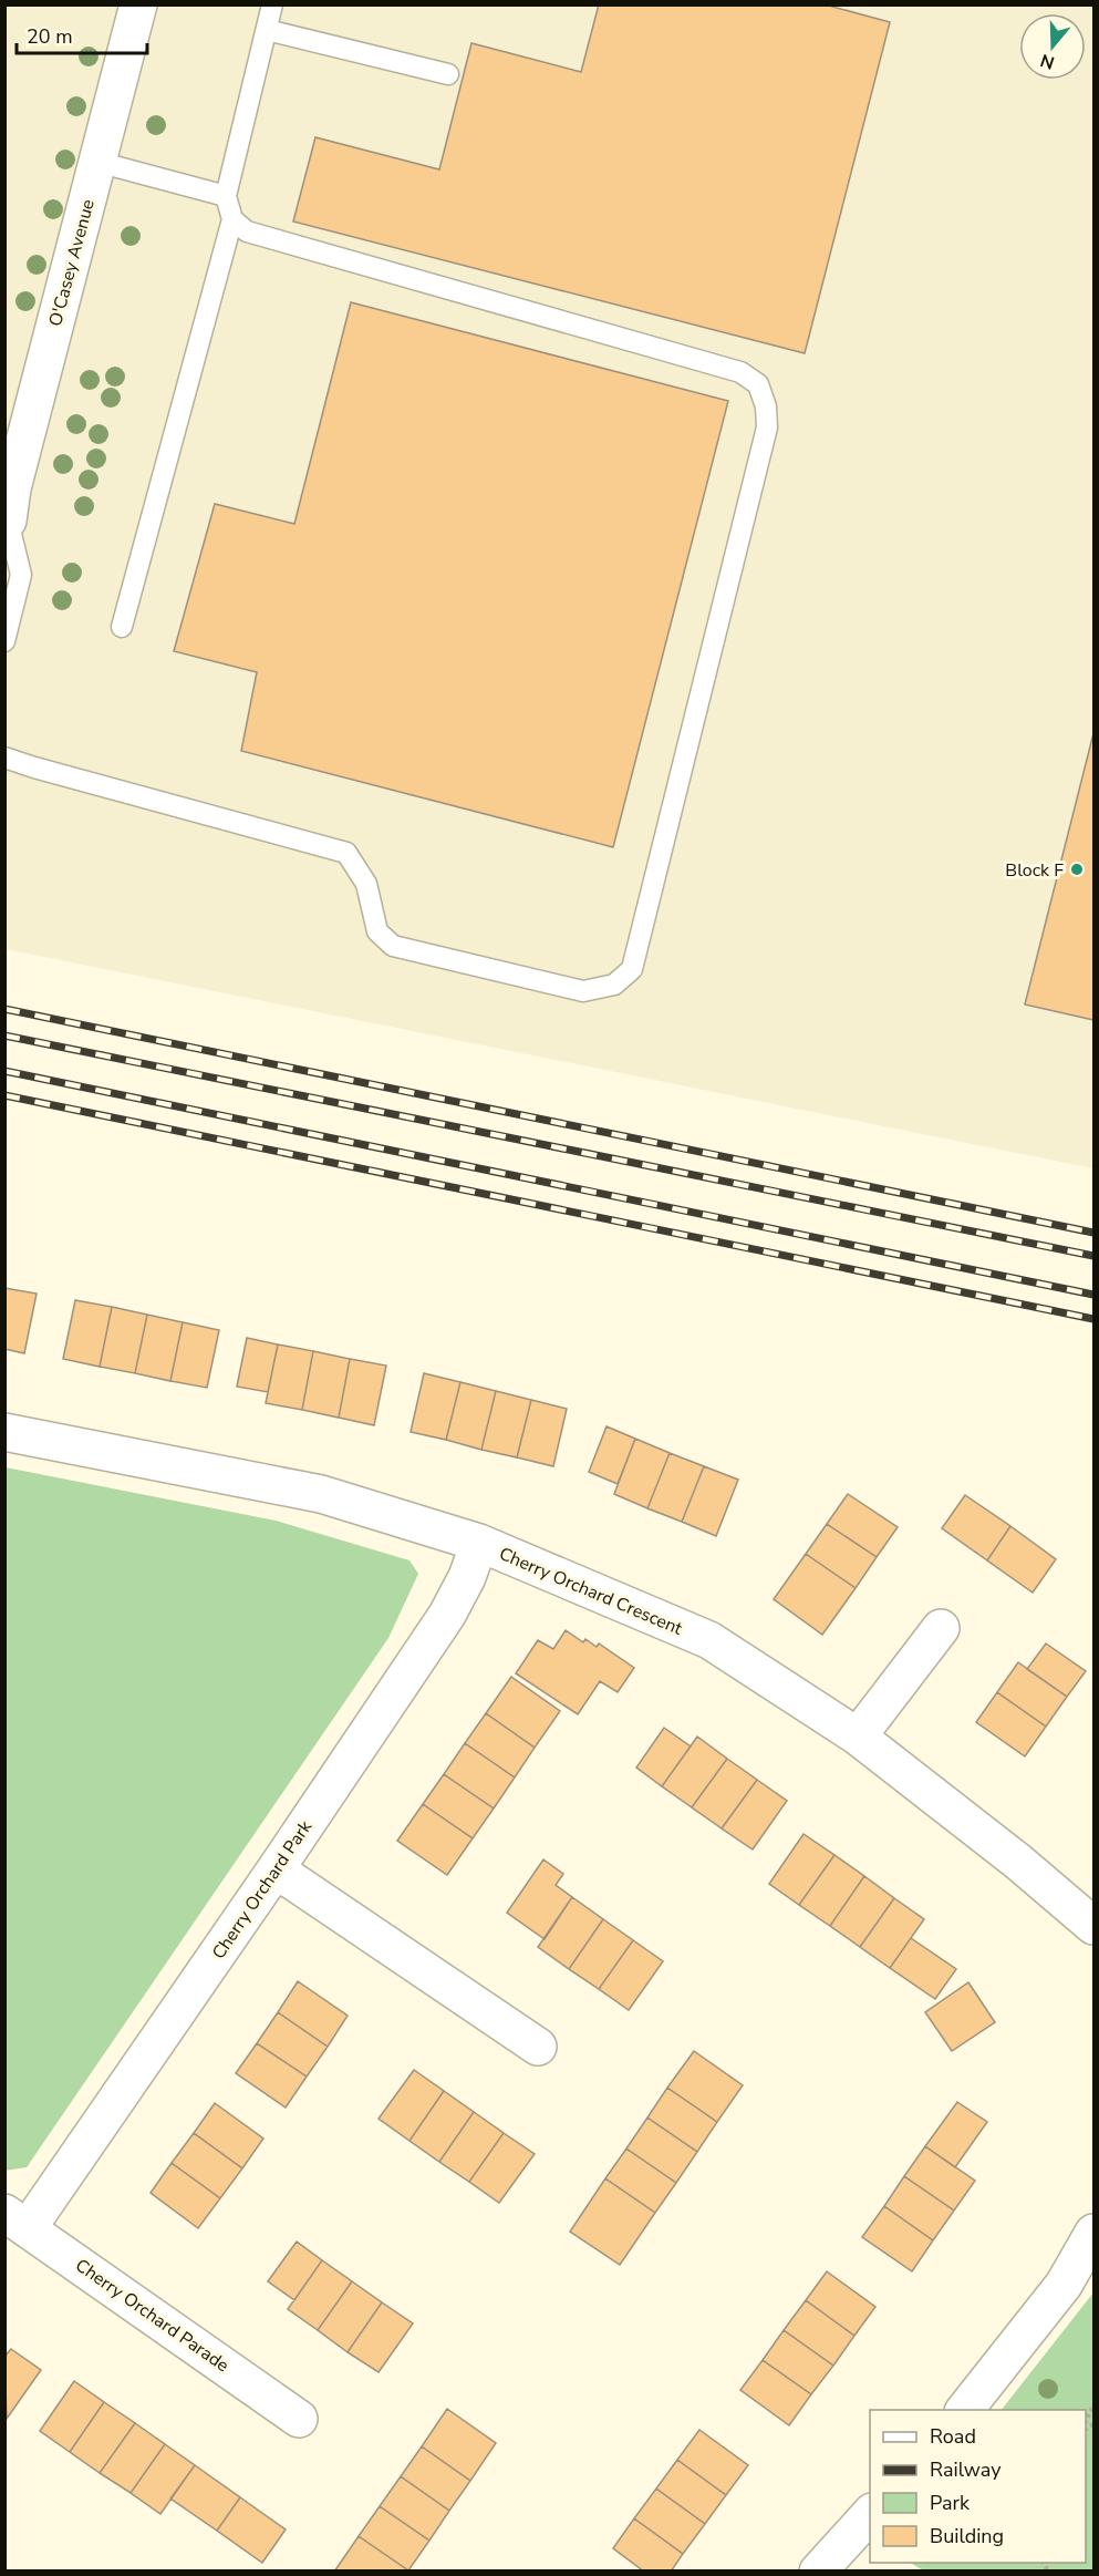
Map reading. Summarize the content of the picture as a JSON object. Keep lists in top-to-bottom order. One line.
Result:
{"streets":{"street":["O'Casey Avenue","Cherry Orchard Crescent","Cherry Orchard Park","Cherry Orchard Parade"]},"crossings":[["Cherry Orchard Crescent","Cherry Orchard Park"],["Cherry Orchard Park","Cherry Orchard Parade"]],"places":["Block F"],"legend":["Road","Railway","Park","Building"],"scale_bar":"20 m","north":"bottom"}
